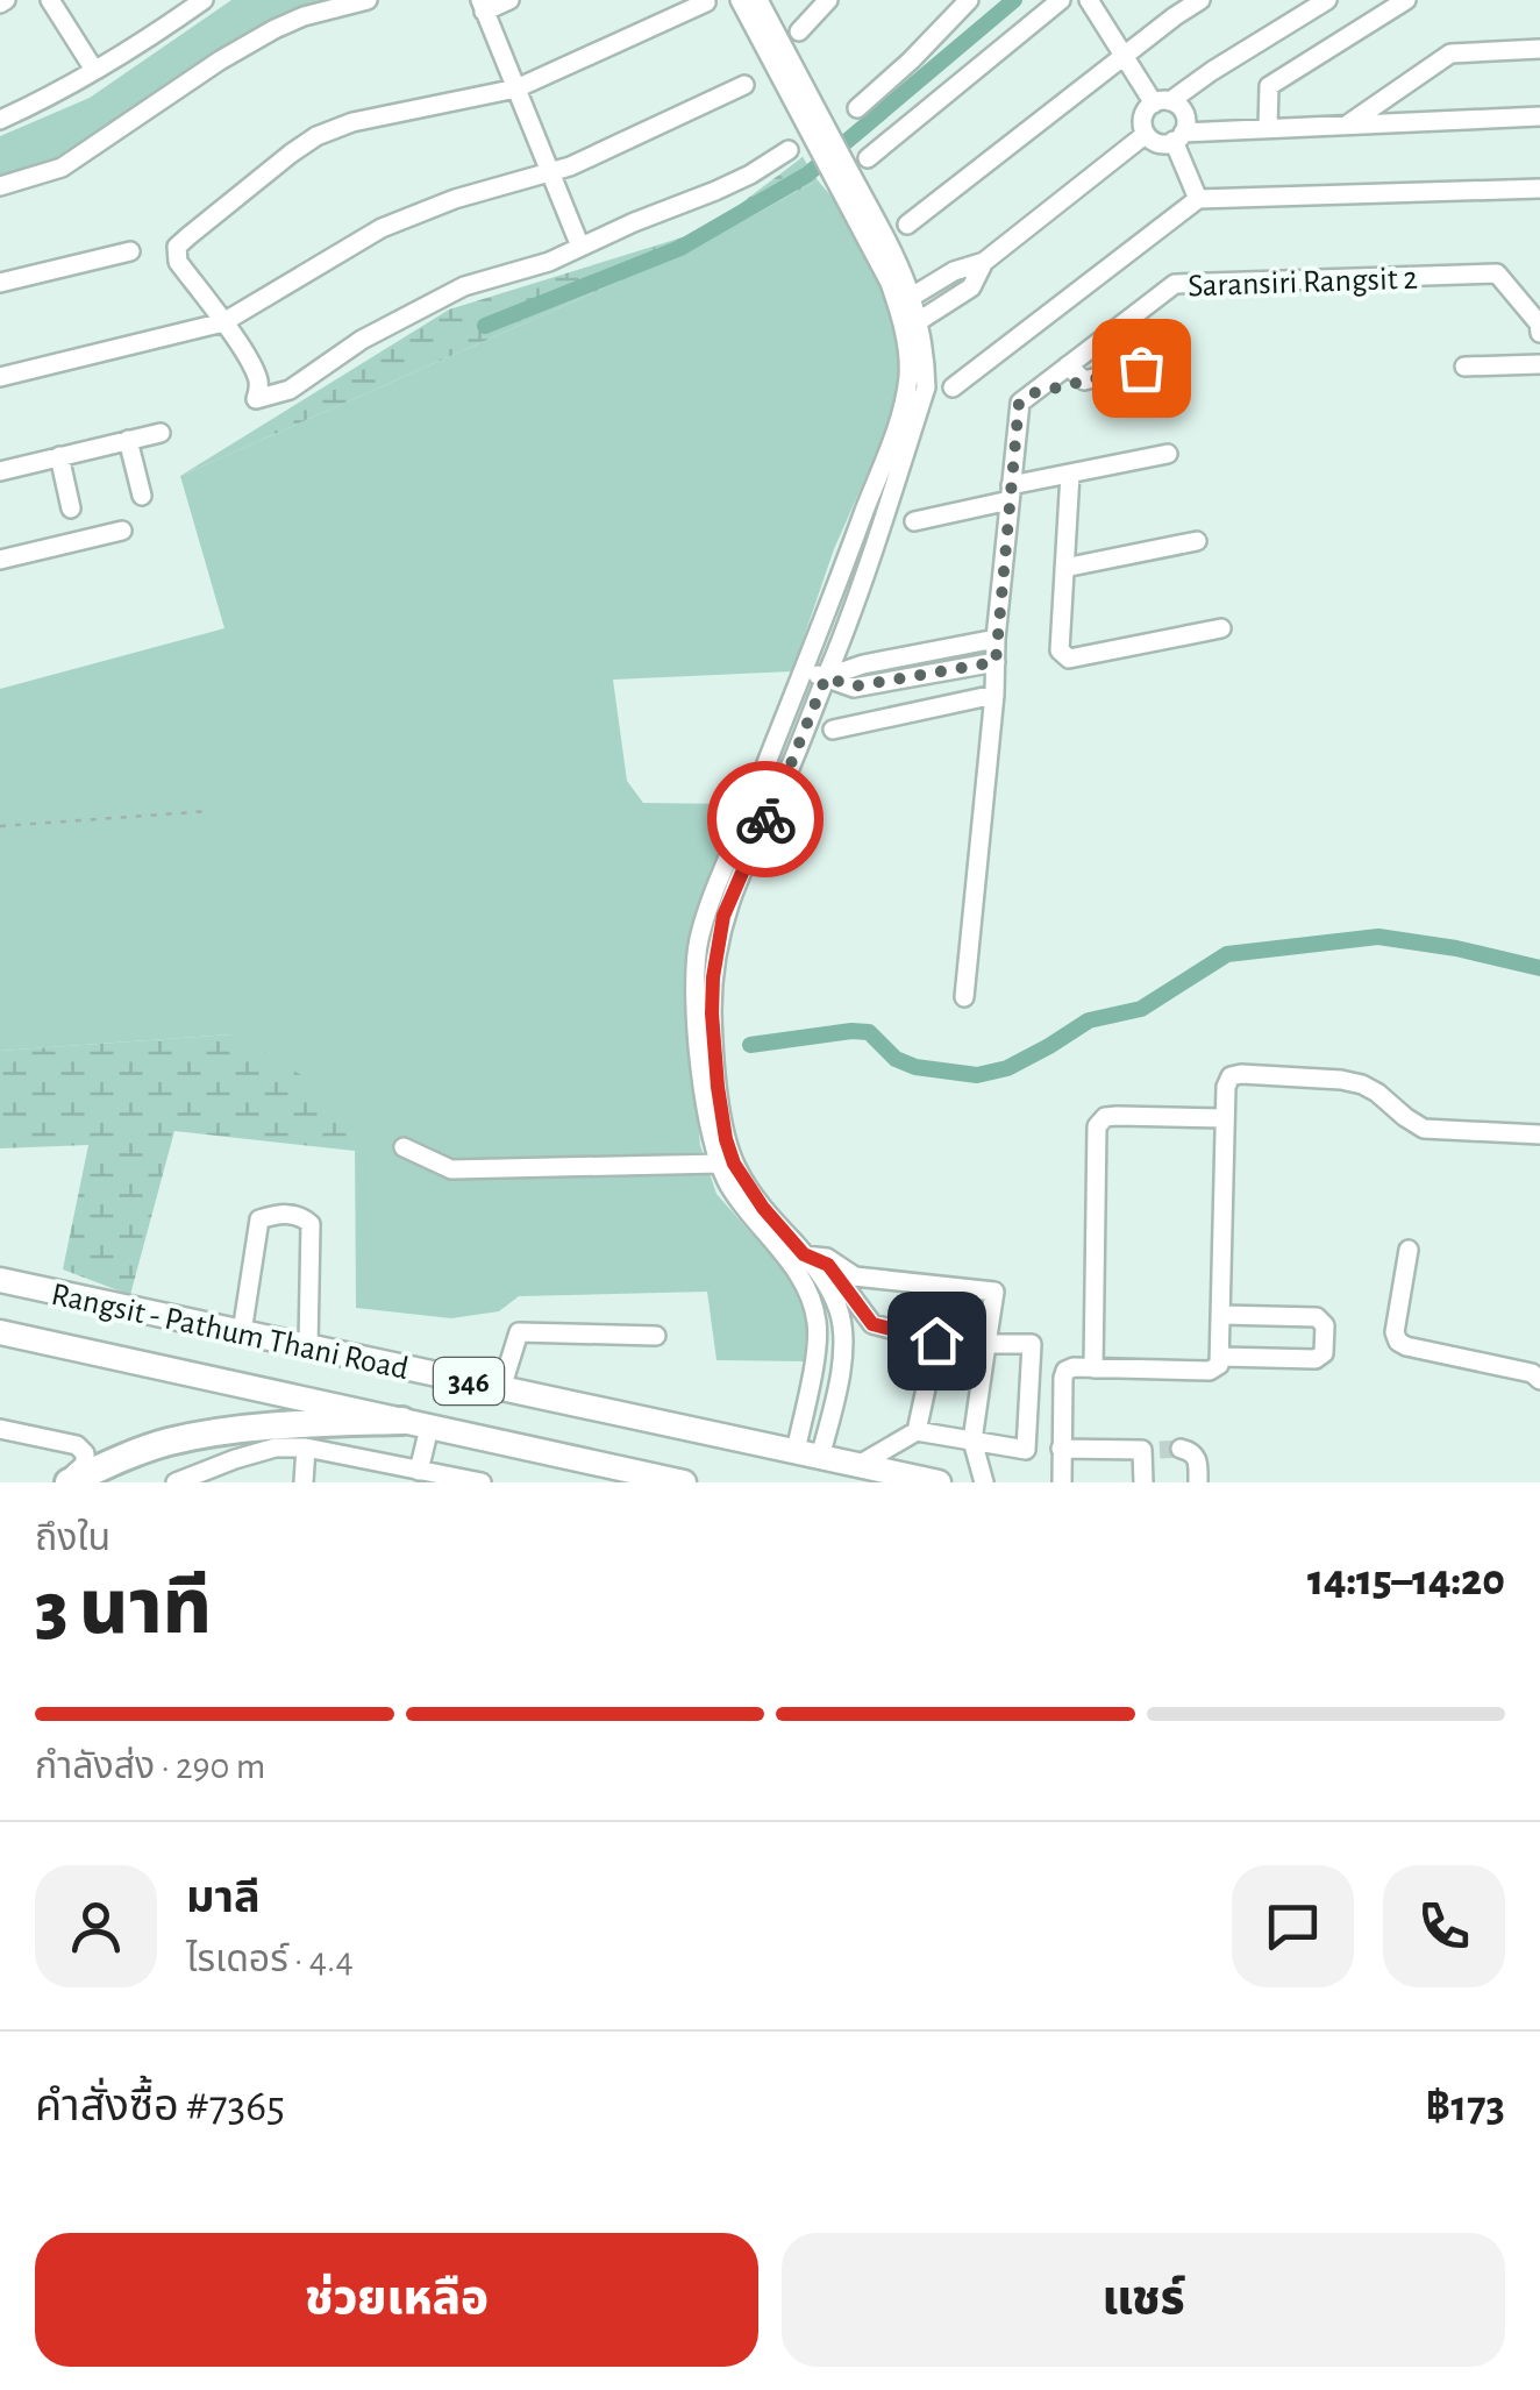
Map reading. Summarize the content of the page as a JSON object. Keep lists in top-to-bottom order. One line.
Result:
{"streets":{"main road":["Rangsit - Pathum Thani Road","346"],"street":["Saransiri Rangsit 2"]},"page":{"heading":["3 นาที","ถึงใน","14:15–14:20"],"panel":["มาลี","ไรเดอร์ · 4.4","คำสั่งซื้อ #7365","฿173"],"bar":"กำลังส่ง · 290 m","buttons":["ช่วยเหลือ","แชร์"]}}
